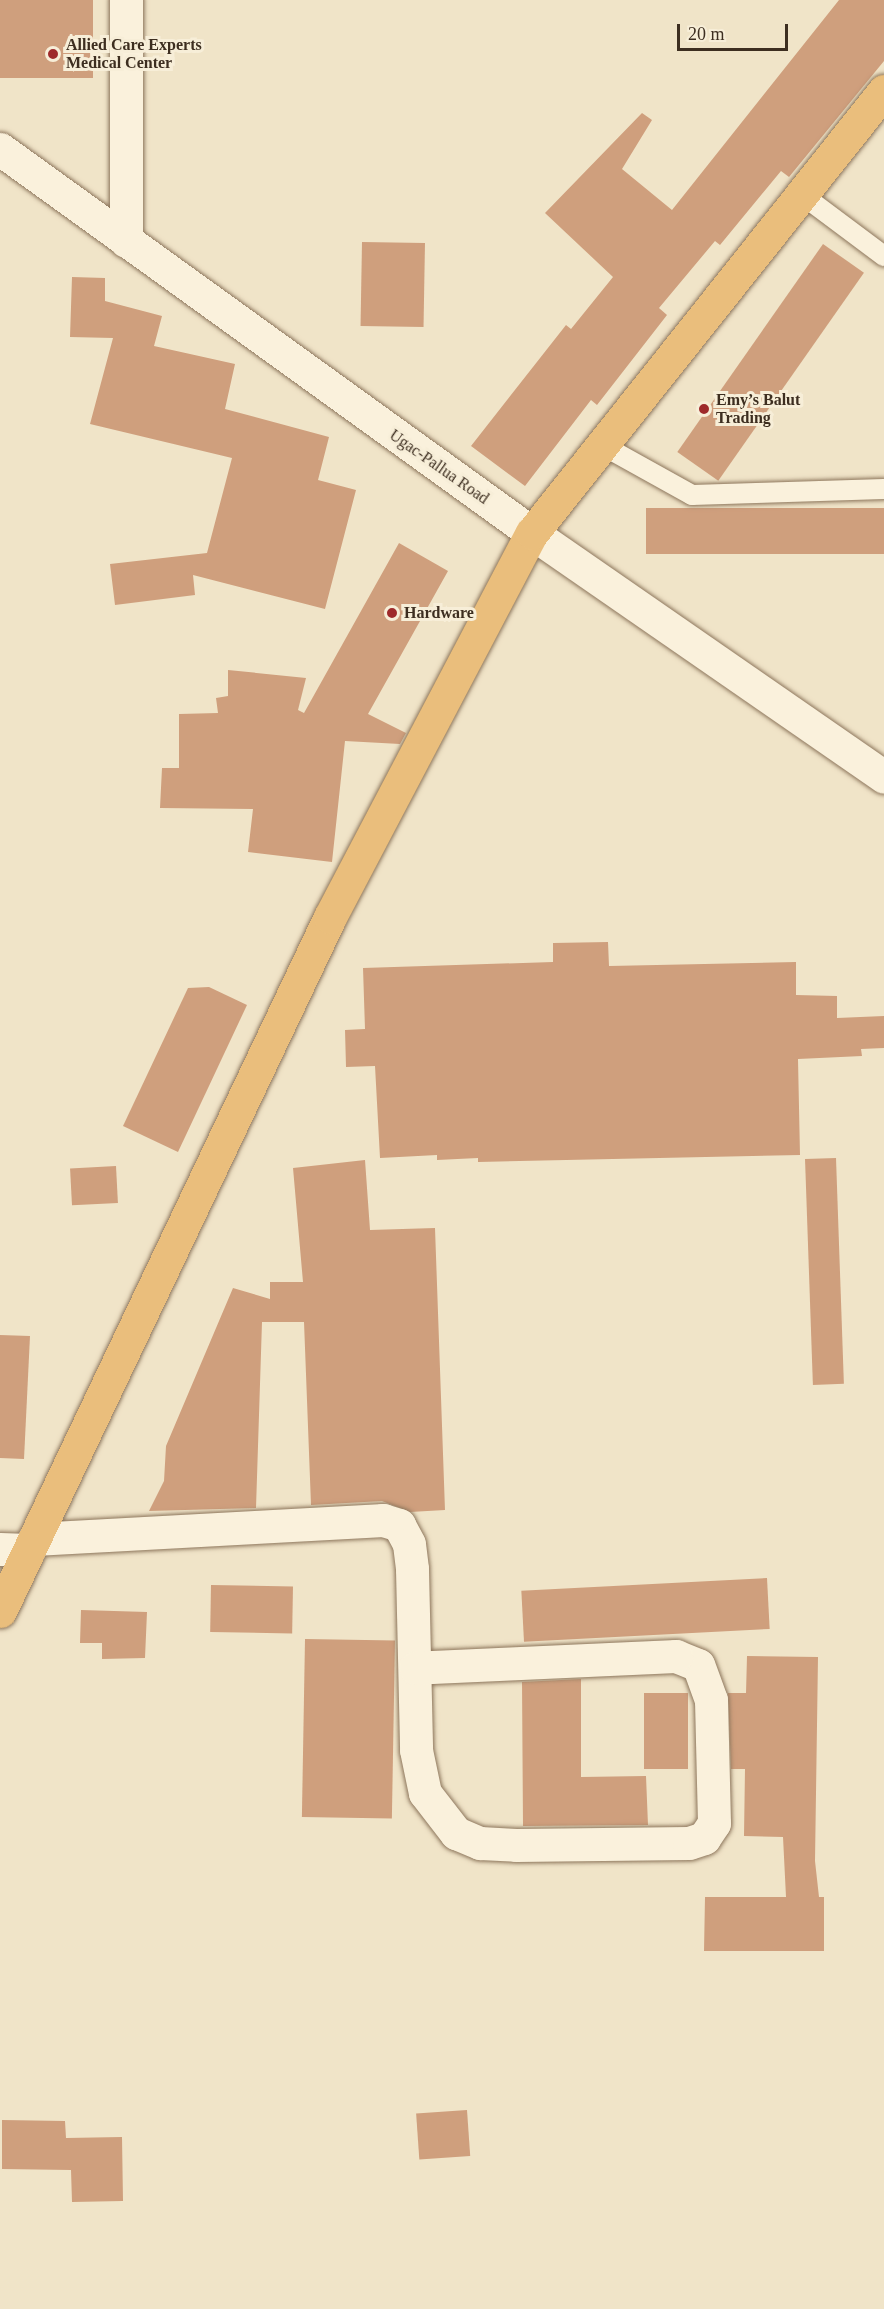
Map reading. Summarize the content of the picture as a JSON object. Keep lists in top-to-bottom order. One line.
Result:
{"streets":{"street":["Ugac-Pallua Road"]},"places":["Allied Care Experts Medical Center","Emy’s Balut Trading","Hardware"],"scale_bar":"20 m"}
